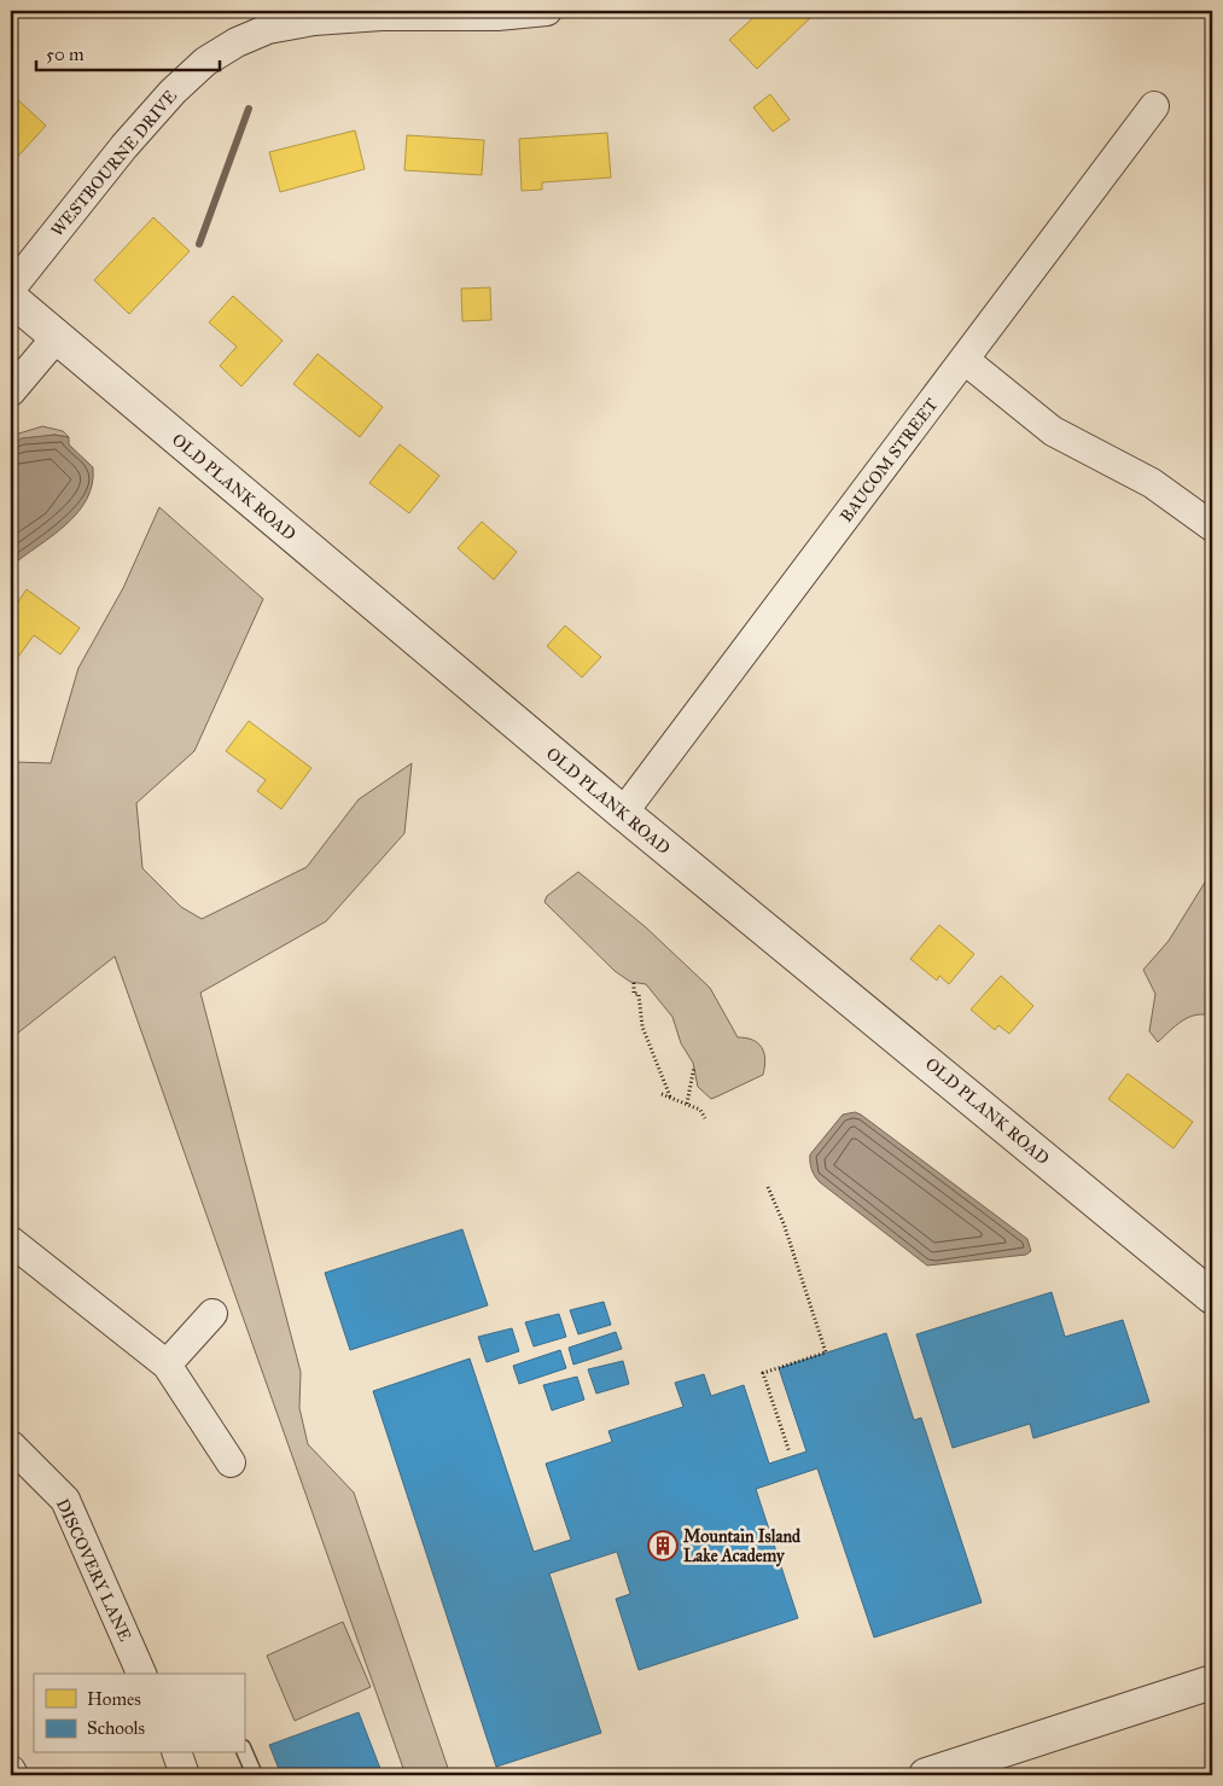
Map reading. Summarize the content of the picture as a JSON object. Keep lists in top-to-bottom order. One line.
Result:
{"streets":{"street":["WESTBOURNE DRIVE","BAUCOM STREET","OLD PLANK ROAD","DISCOVERY LANE"]},"crossings":[["BAUCOM STREET","OLD PLANK ROAD"]],"places":{"building":["Mountain Island Lake Academy"]},"legend":["Homes","Schools"],"scale_bar":"50 m"}
